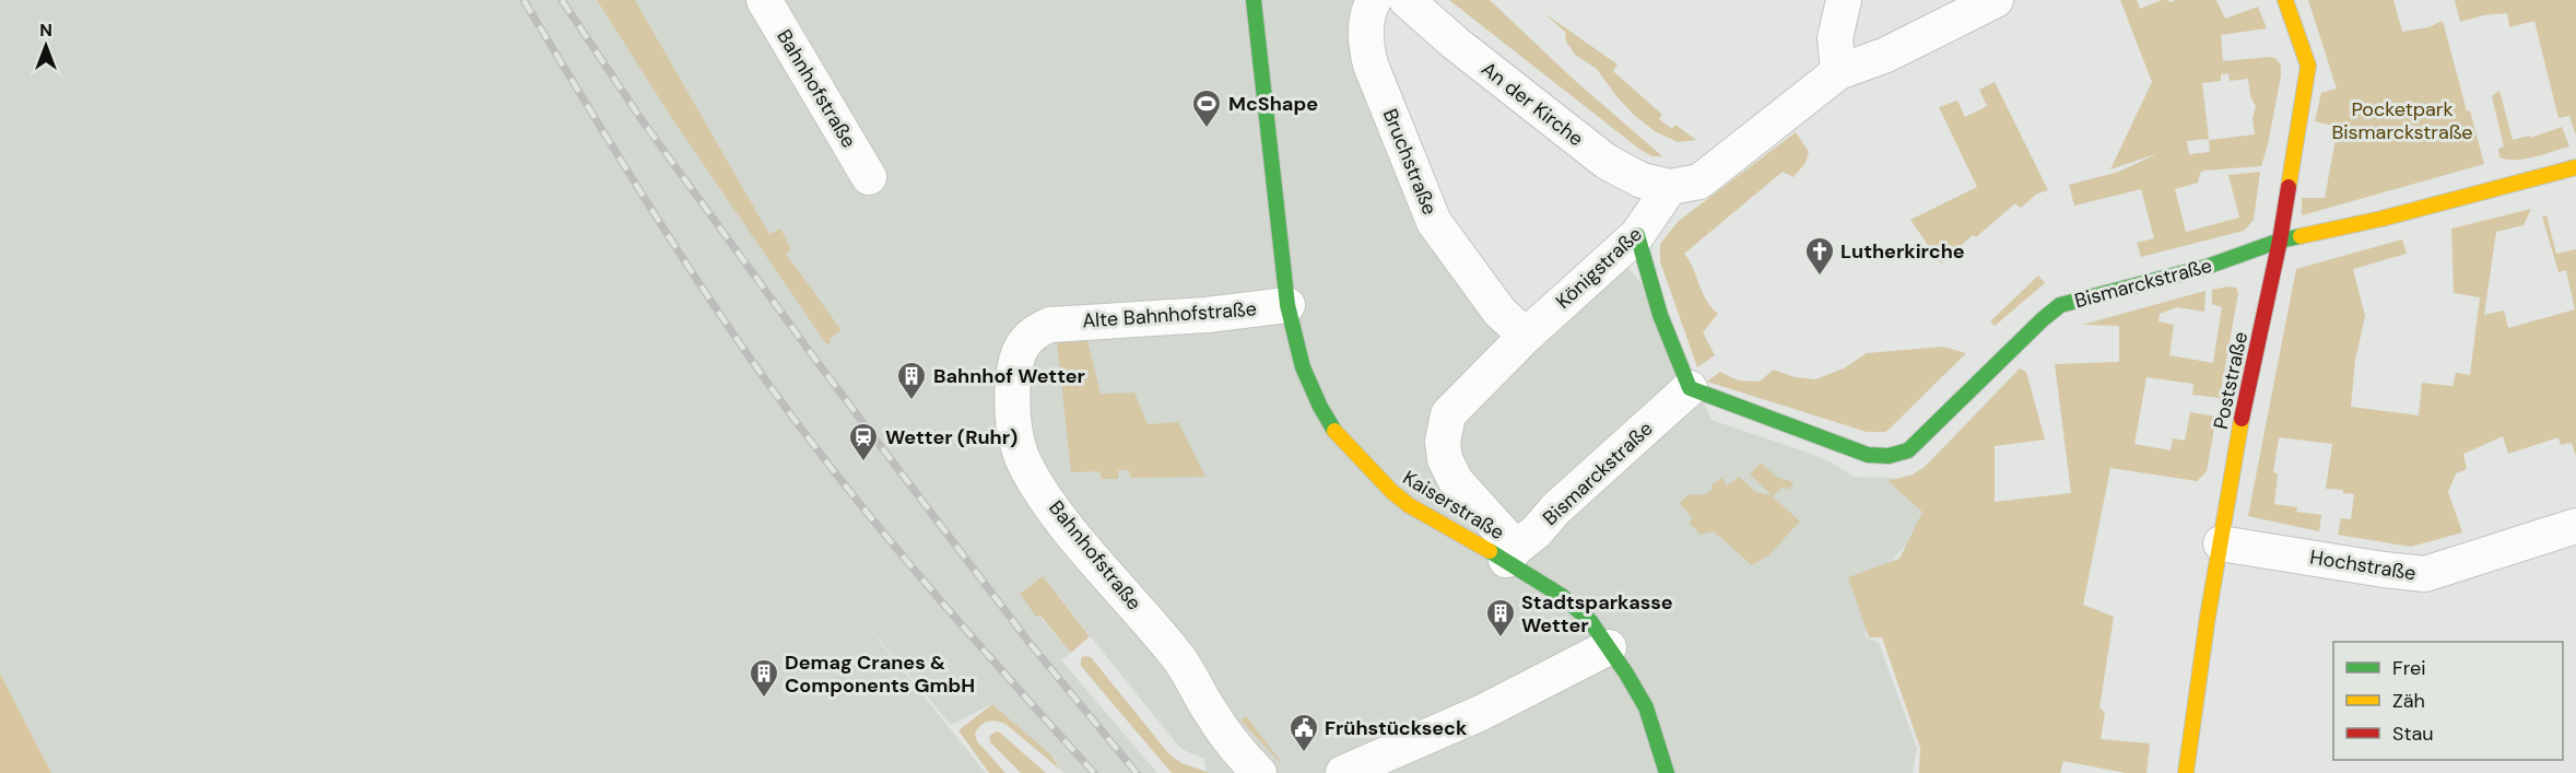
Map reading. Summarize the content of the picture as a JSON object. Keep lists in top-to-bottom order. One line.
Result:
{"streets":{"street":["Bahnhofstraße","An der Kirche","Bruchstraße","Königstraße","Bismarckstraße","Alte Bahnhofstraße","Poststraße","Kaiserstraße","Hochstraße"]},"crossings":[["Bahnhofstraße","Alte Bahnhofstraße"],["An der Kirche","Königstraße"],["Bruchstraße","Königstraße"],["Königstraße","Bismarckstraße"],["Königstraße","Kaiserstraße"],["Bismarckstraße","Poststraße"],["Bismarckstraße","Kaiserstraße"],["Alte Bahnhofstraße","Kaiserstraße"],["Poststraße","Hochstraße"]],"parks":["Pocketpark Bismarckstraße"],"places":{"sports":["McShape"],"church":["Lutherkirche"],"building":["Bahnhof Wetter","Stadtsparkasse Wetter","Demag Cranes & Components GmbH"],"station":["Wetter (Ruhr)"],"public building":["Frühstückseck"]},"legend":["Frei","Zäh","Stau"],"north":"top"}
